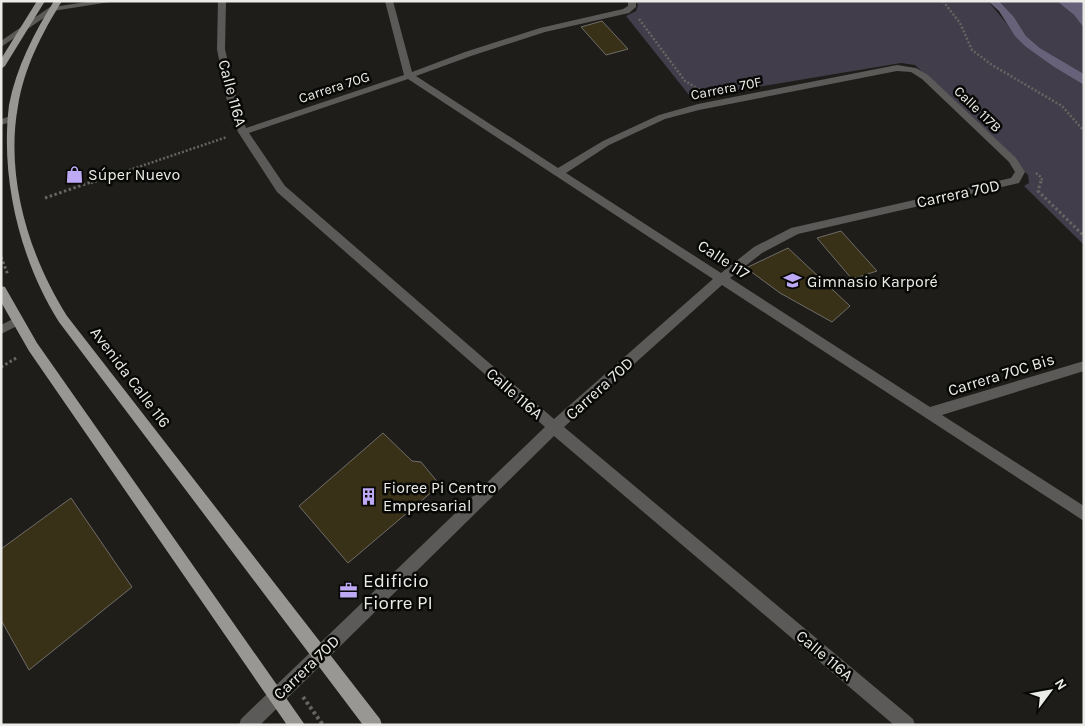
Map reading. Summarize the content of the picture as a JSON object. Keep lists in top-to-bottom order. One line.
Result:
{"streets":{"main road":["Avenida Calle 116"],"street":["Carrera 70G","Carrera 70F","Calle 116A","Calle 117B","Carrera 70D","Calle 117","Carrera 70C Bis"]},"crossings":[["Carrera 70G","Calle 116A"],["Carrera 70G","Calle 117"],["Carrera 70F","Calle 117B"],["Carrera 70F","Calle 117"],["Calle 116A","Carrera 70D"],["Calle 117B","Carrera 70D"],["Carrera 70D","Calle 117"],["Carrera 70D","Avenida Calle 116"],["Calle 117","Carrera 70C Bis"]],"places":{"shop":["Súper Nuevo"],"school or university":["Gimnasio Karporé"],"building":["Fioree Pi Centro Empresarial"],"office":["Edificio Fiorre PI"]},"north":"top right"}
